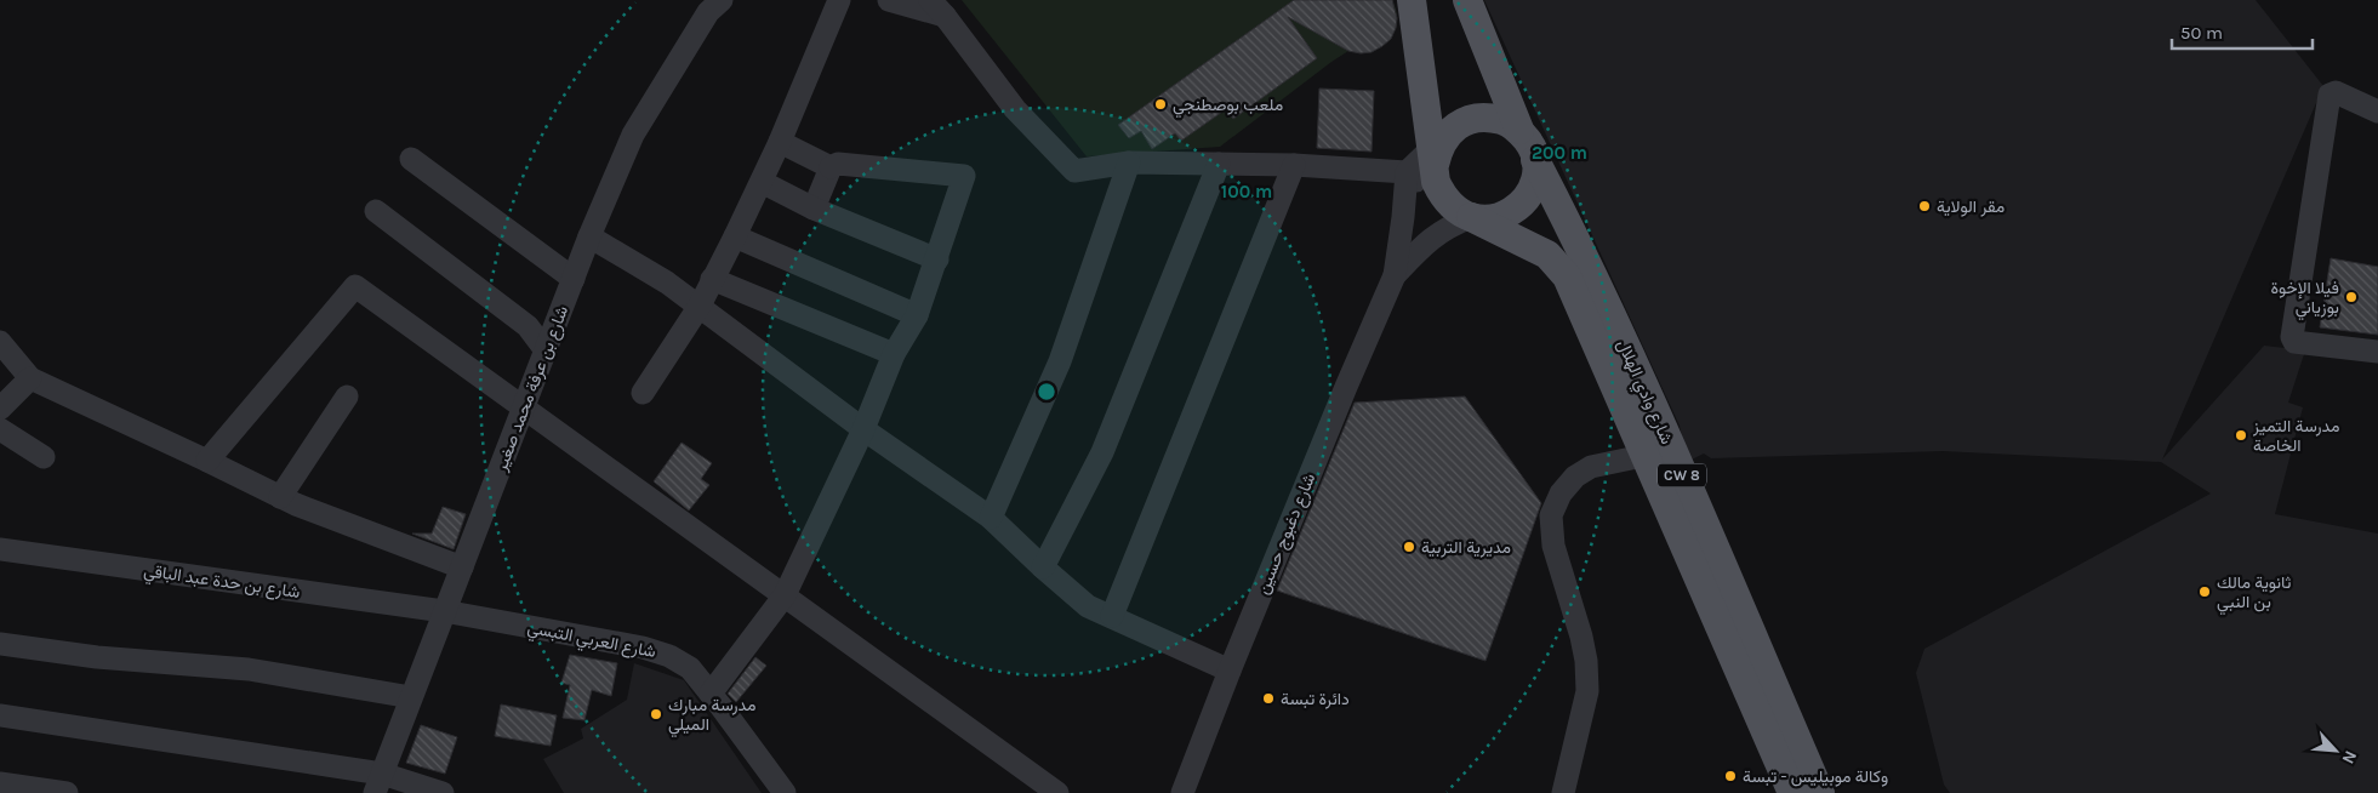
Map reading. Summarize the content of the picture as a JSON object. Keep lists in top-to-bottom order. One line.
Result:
{"streets":{"main road":["شارع وادي الهلال","CW 8"],"street":["شارع بن عرفة محمد صغير","شارع دغبوج حسين","شارع بن حدة عبد الباقي","شارع العربي التبسي"]},"crossings":[["شارع بن عرفة محمد صغير","شارع بن حدة عبد الباقي"],["شارع بن عرفة محمد صغير","شارع العربي التبسي"],["شارع بن حدة عبد الباقي","شارع العربي التبسي"]],"places":["ملعب بوصطنجي","مقر الولاية","فيلا الإخوة بوزياني","مدرسة التميز الخاصة","مديرية التربية","ثانوية مالك بن النبي","دائرة تبسة","مدرسة مبارك الميلي","وكالة موبيليس - تبسة"],"scale_bar":"50 m","north":"bottom right","rings":["200 m","100 m"]}
